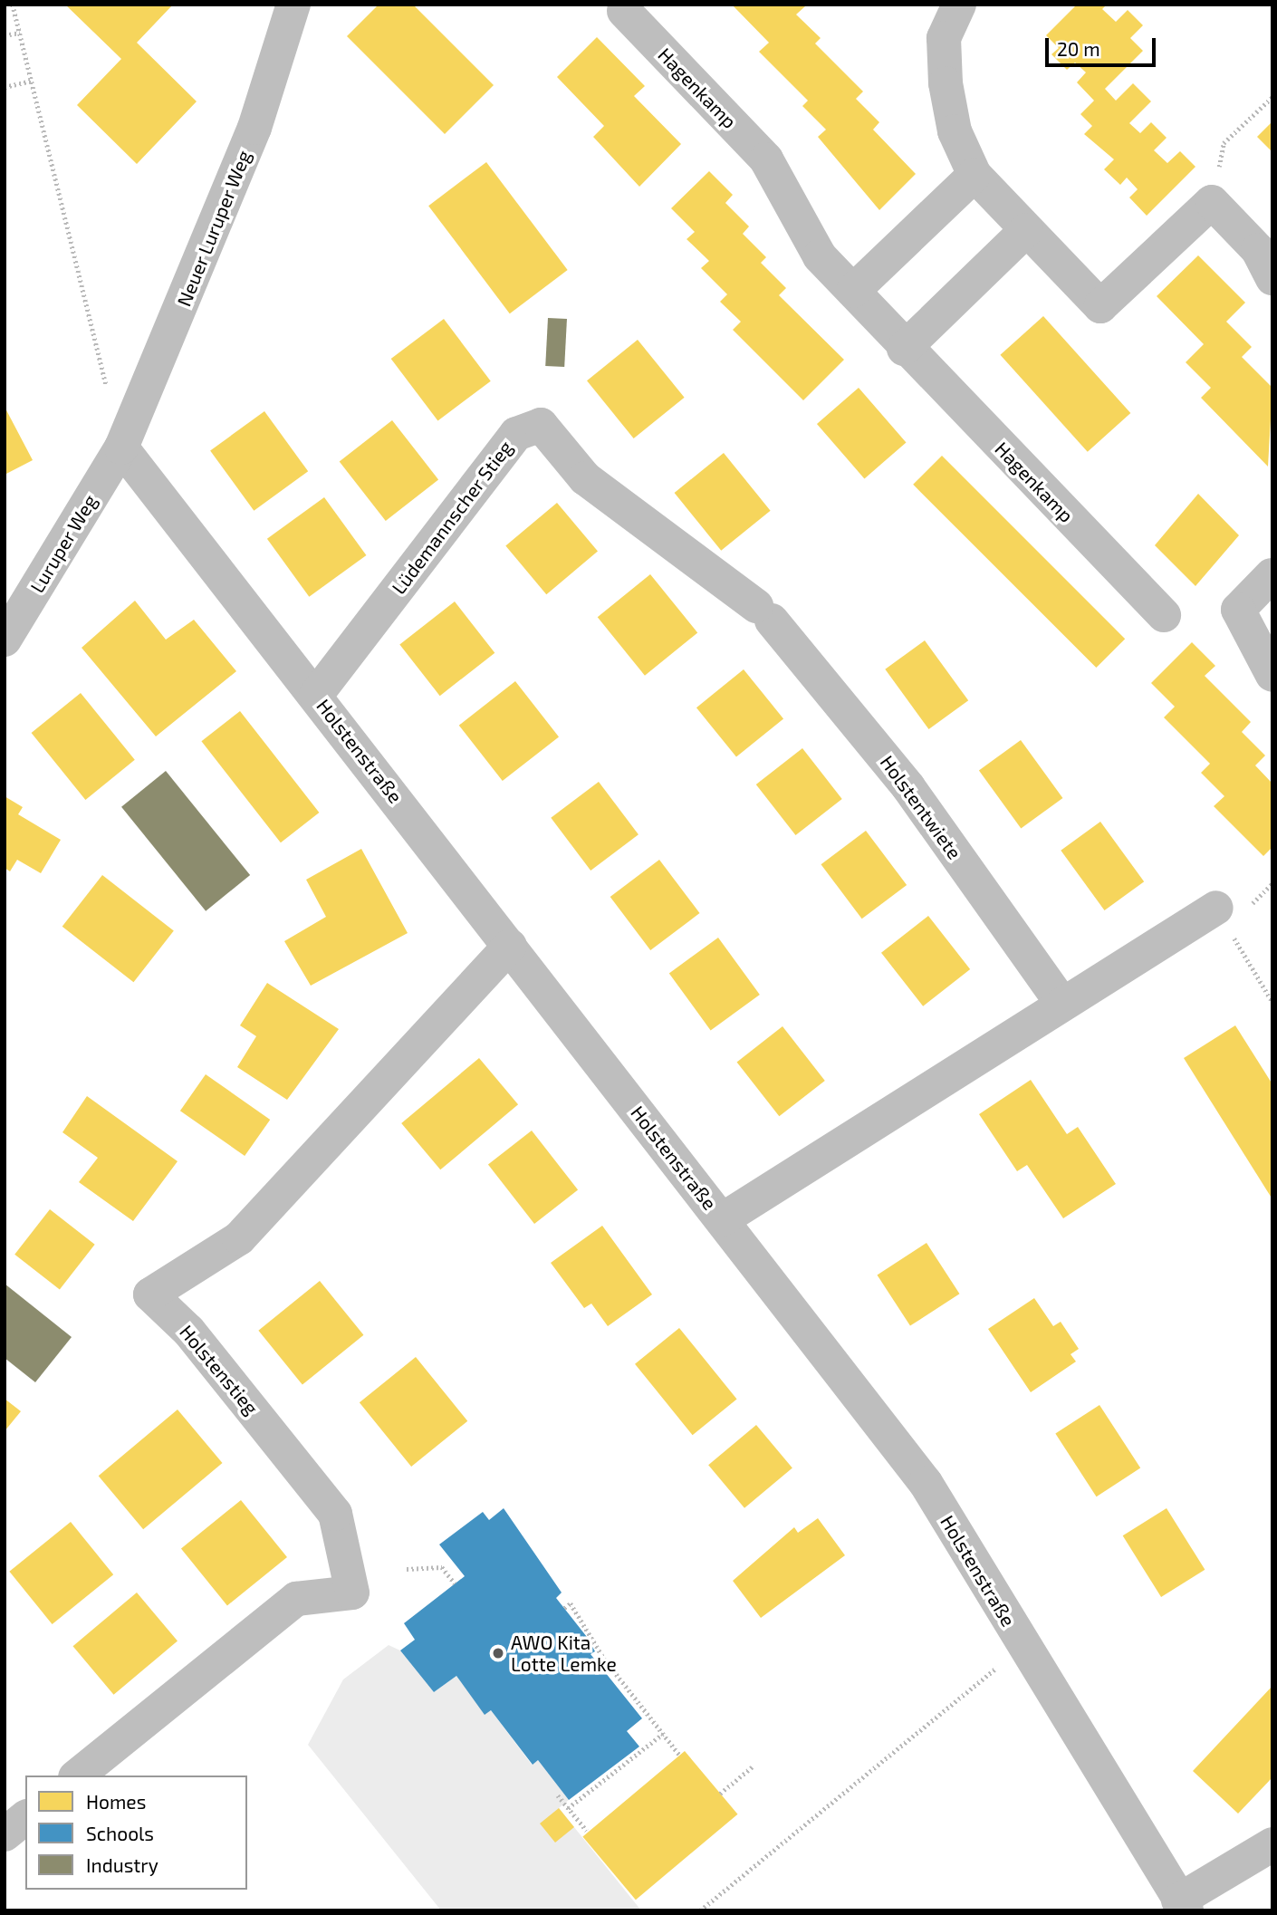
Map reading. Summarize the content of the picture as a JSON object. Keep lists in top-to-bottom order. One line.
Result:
{"streets":{"street":["Hagenkamp","Neuer Luruper Weg","Lüdemannscher Stieg","Luruper Weg","Holstenstraße","Holstentwiete","Holstenstieg"]},"crossings":[["Neuer Luruper Weg","Luruper Weg"],["Neuer Luruper Weg","Holstenstraße"],["Lüdemannscher Stieg","Holstenstraße"],["Lüdemannscher Stieg","Holstentwiete"],["Luruper Weg","Holstenstraße"],["Holstenstraße","Holstenstieg"]],"places":["AWO Kita Lotte Lemke"],"legend":["Homes","Schools","Industry"],"scale_bar":"20 m"}
